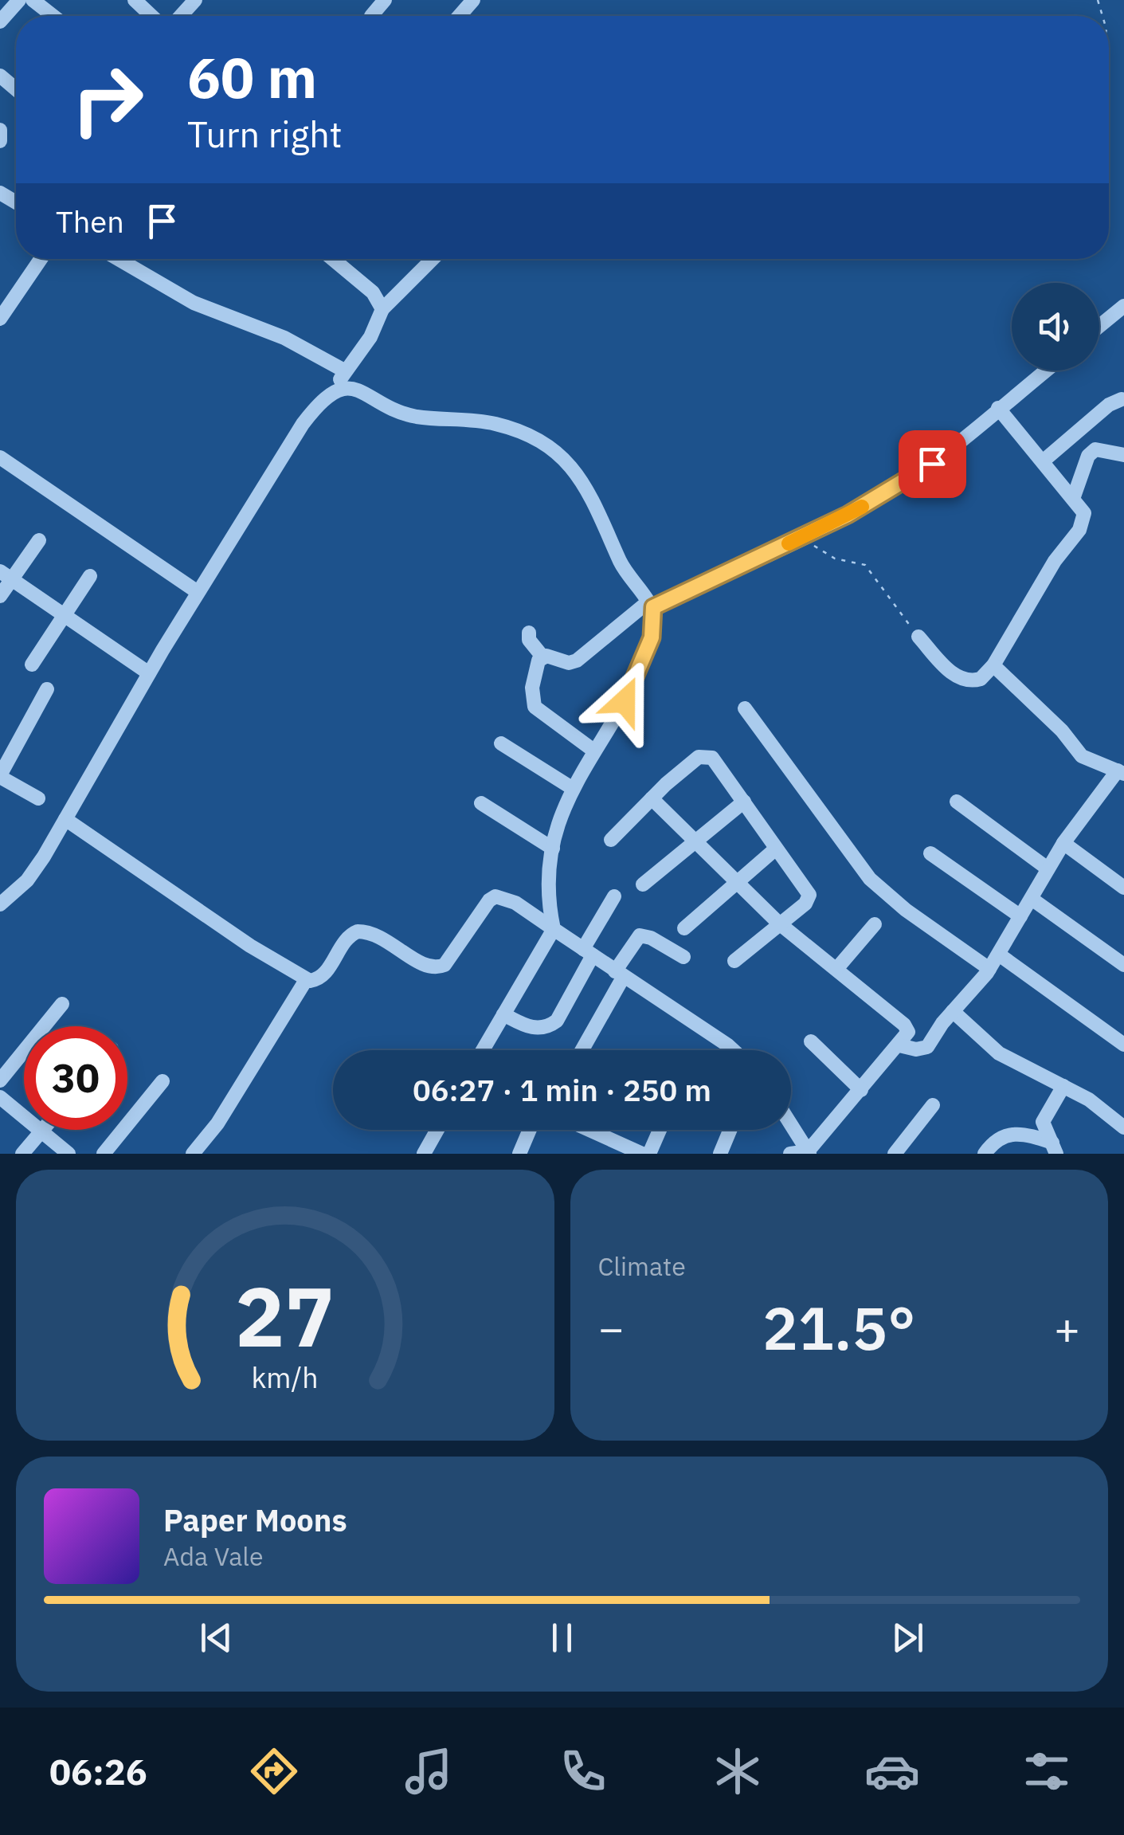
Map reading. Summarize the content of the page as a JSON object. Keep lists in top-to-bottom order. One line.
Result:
{"page":{"turn":["60 m","Turn right"],"then":"Then","limit":"30","trip":"06:27 · 1 min · 250 m","tile":"Climate","heat":["−","21.5°","+"],"song":["Paper Moons","Ada Vale"],"tabs":"06:26","gauge":["27","km/h"]}}
